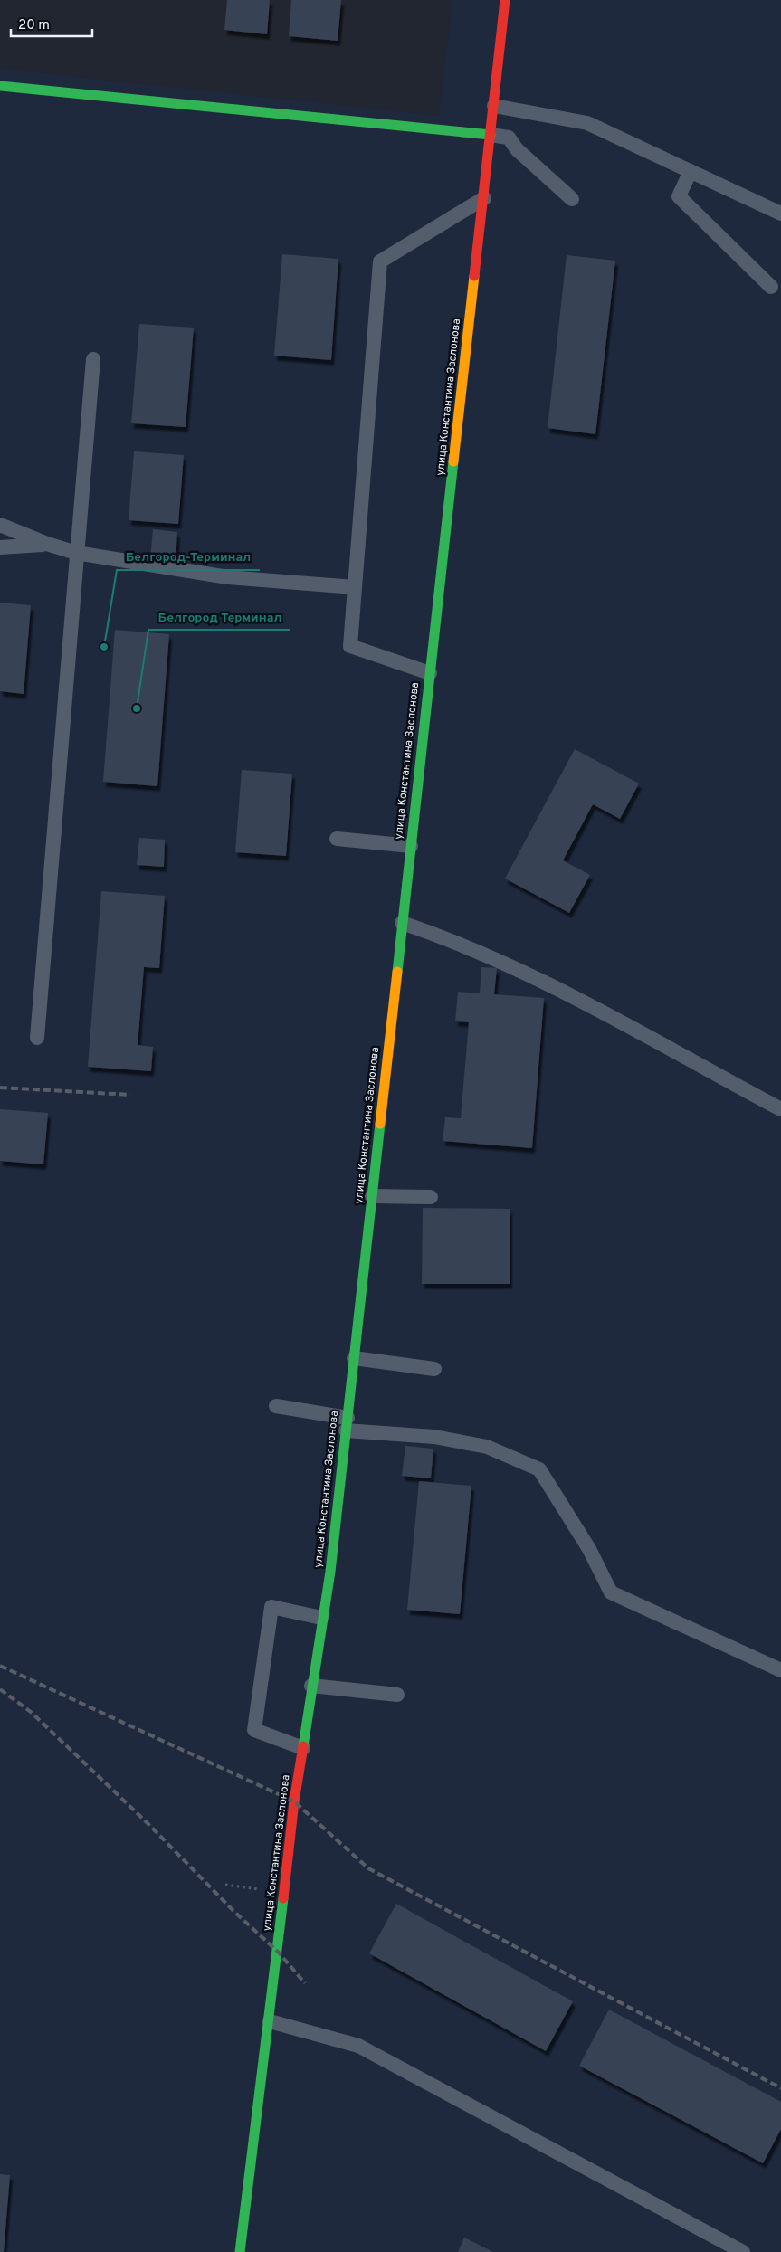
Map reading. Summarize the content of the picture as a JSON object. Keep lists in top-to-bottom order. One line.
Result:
{"streets":{"street":["улица Константина Заслонова"]},"places":["Белгород-Терминал","Белгород Терминал"],"scale_bar":"20 m"}
